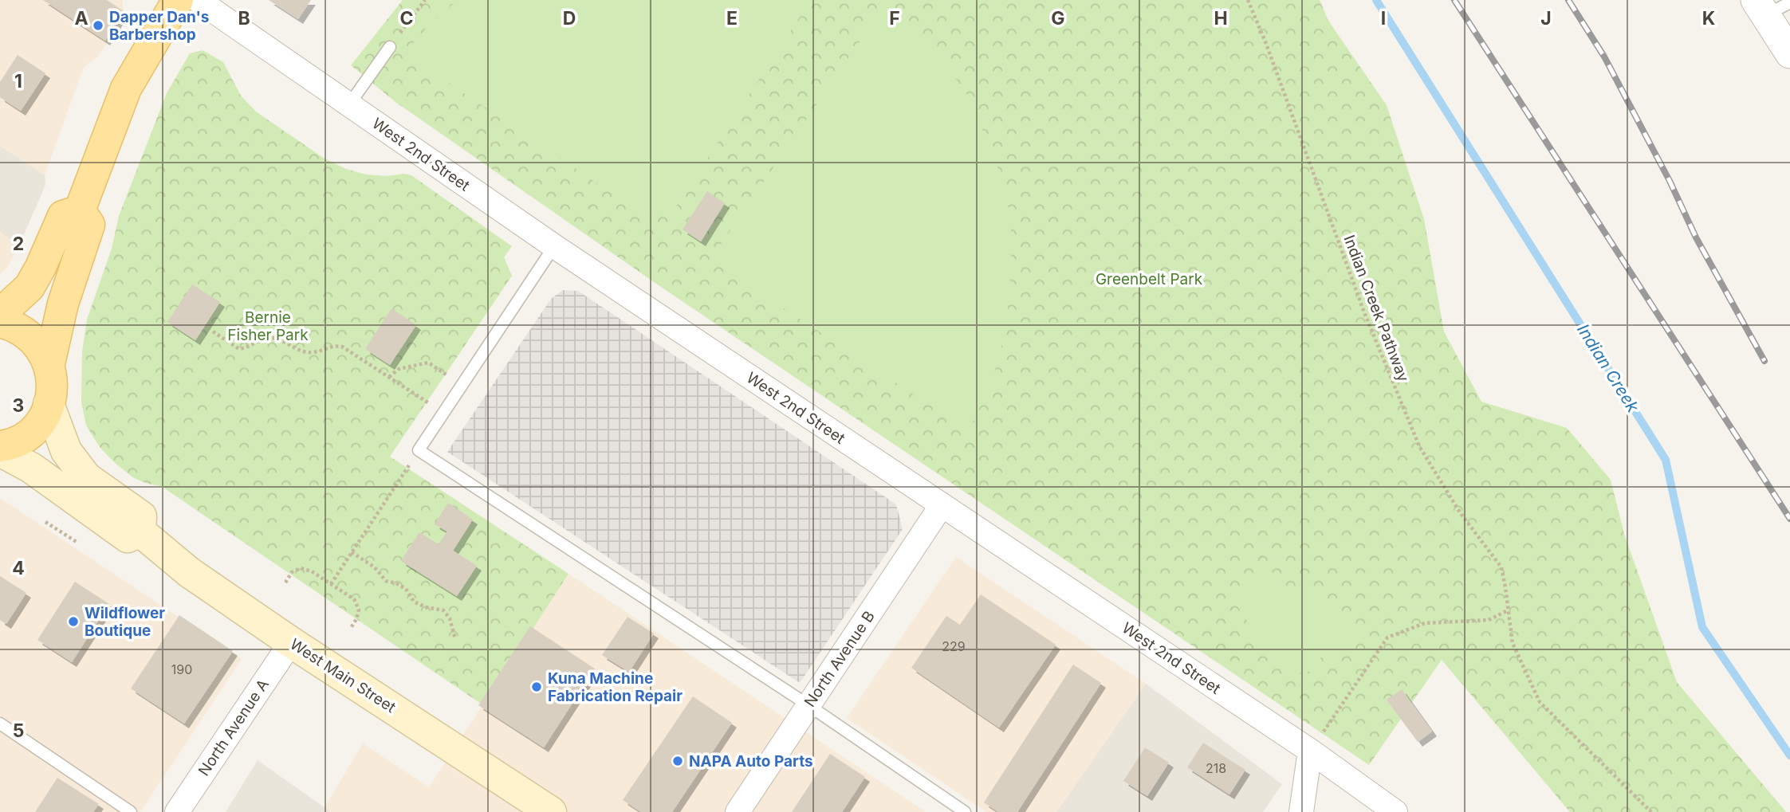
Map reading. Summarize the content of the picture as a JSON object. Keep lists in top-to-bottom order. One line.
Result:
{"streets":{"main road":["West Main Street"],"street":["West 2nd Street","North Avenue B","North Avenue A"],"path":["Indian Creek Pathway"]},"crossings":[["West 2nd Street","North Avenue B"],["West Main Street","North Avenue A"]],"water":["Indian Creek"],"parks":["Greenbelt Park","Bernie Fisher Park"],"places":["Dapper Dan's Barbershop","Wildflower Boutique","Kuna Machine Fabrication Repair","NAPA Auto Parts"],"house_numbers":["229","190","218"],"grid":{"columns":["A","B","C","D","E","F","G","H","I","J","K"],"rows":["1","2","3","4","5"]}}
